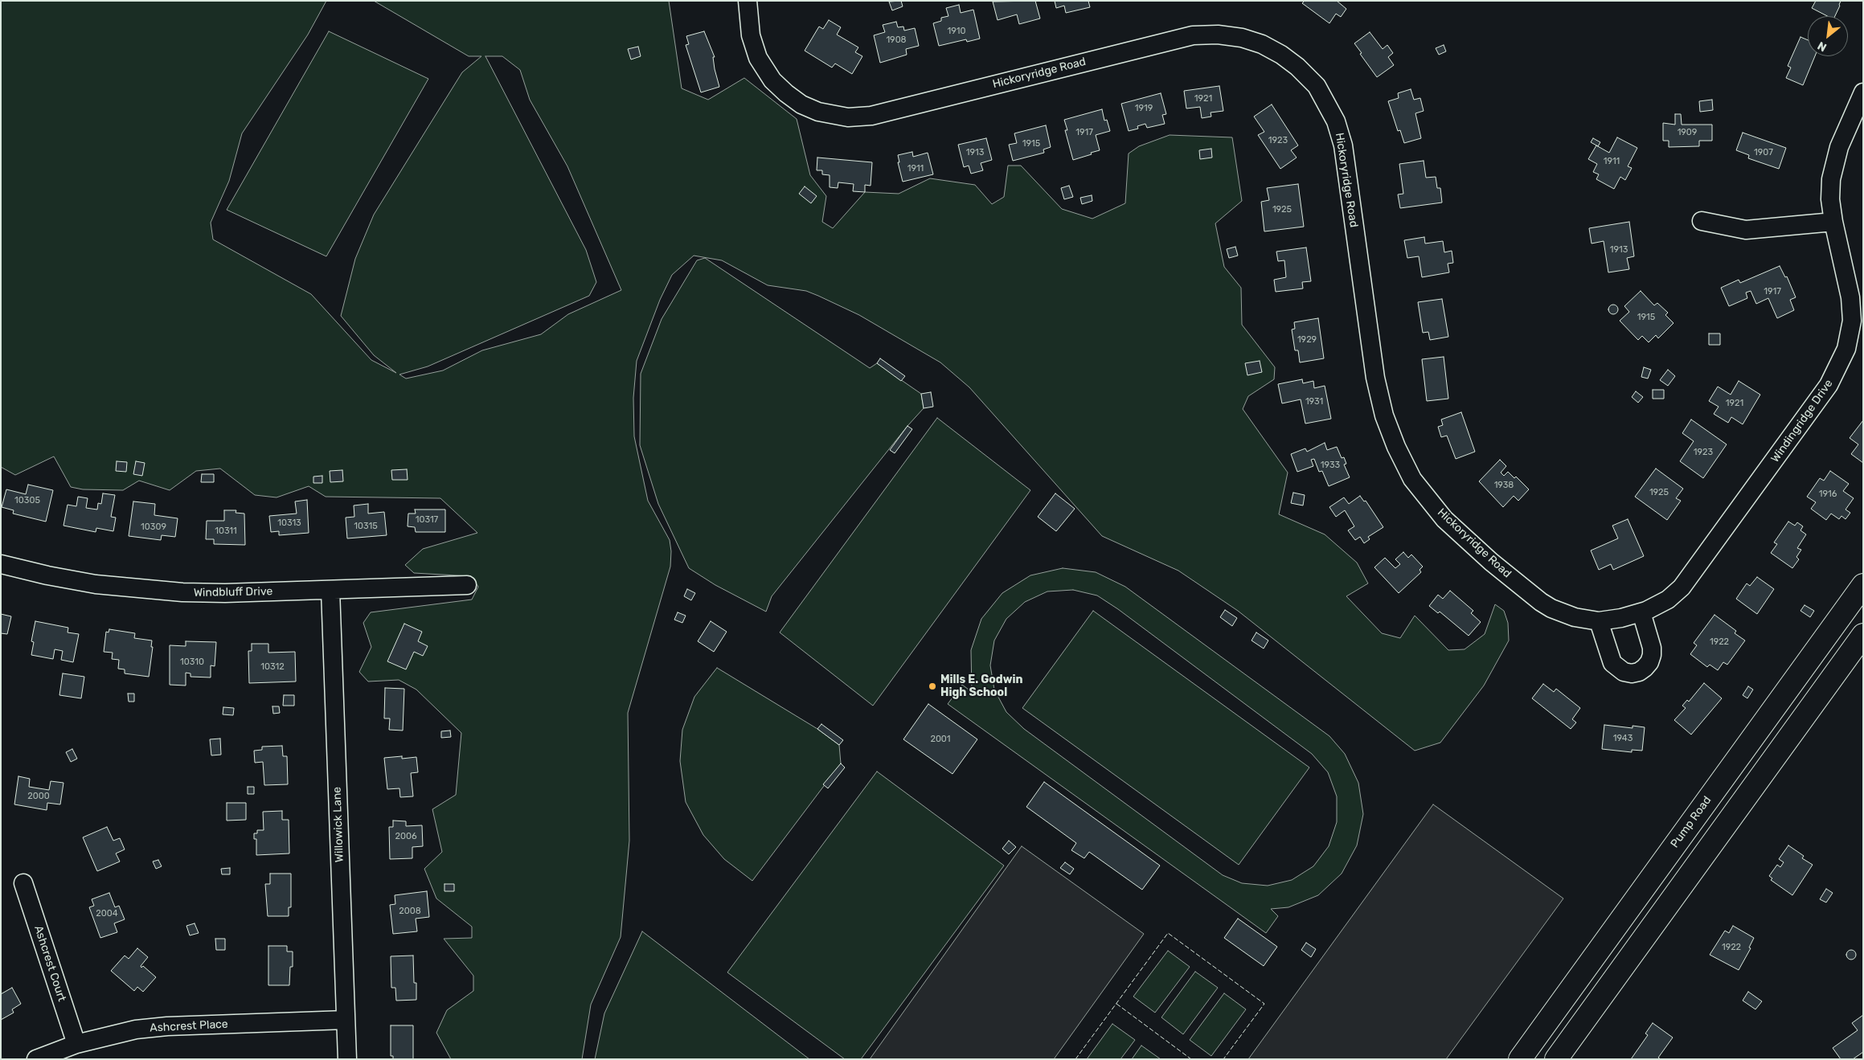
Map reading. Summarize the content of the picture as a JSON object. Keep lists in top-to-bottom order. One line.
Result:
{"streets":{"main road":["Pump Road"],"street":["Hickoryridge Road","Windingridge Drive","Windbluff Drive","Willowick Lane","Ashcrest Court","Ashcrest Place"]},"crossings":[["Hickoryridge Road","Windingridge Drive"],["Windbluff Drive","Willowick Lane"],["Willowick Lane","Ashcrest Place"],["Ashcrest Court","Ashcrest Place"]],"places":["Mills E. Godwin High School"],"house_numbers":["1910","1908","1921","1919","1917","1909","1923","1915","1913","1907","1911","1911","1925","1913","1917","1915","1929","1931","1921","1923","1933","1938","1925","1916","10305","10317","10313","10315","10309","10311","1922","10310","10312","1943","2001","2000","2006","2008","2004","1922"],"north":"bottom left"}
